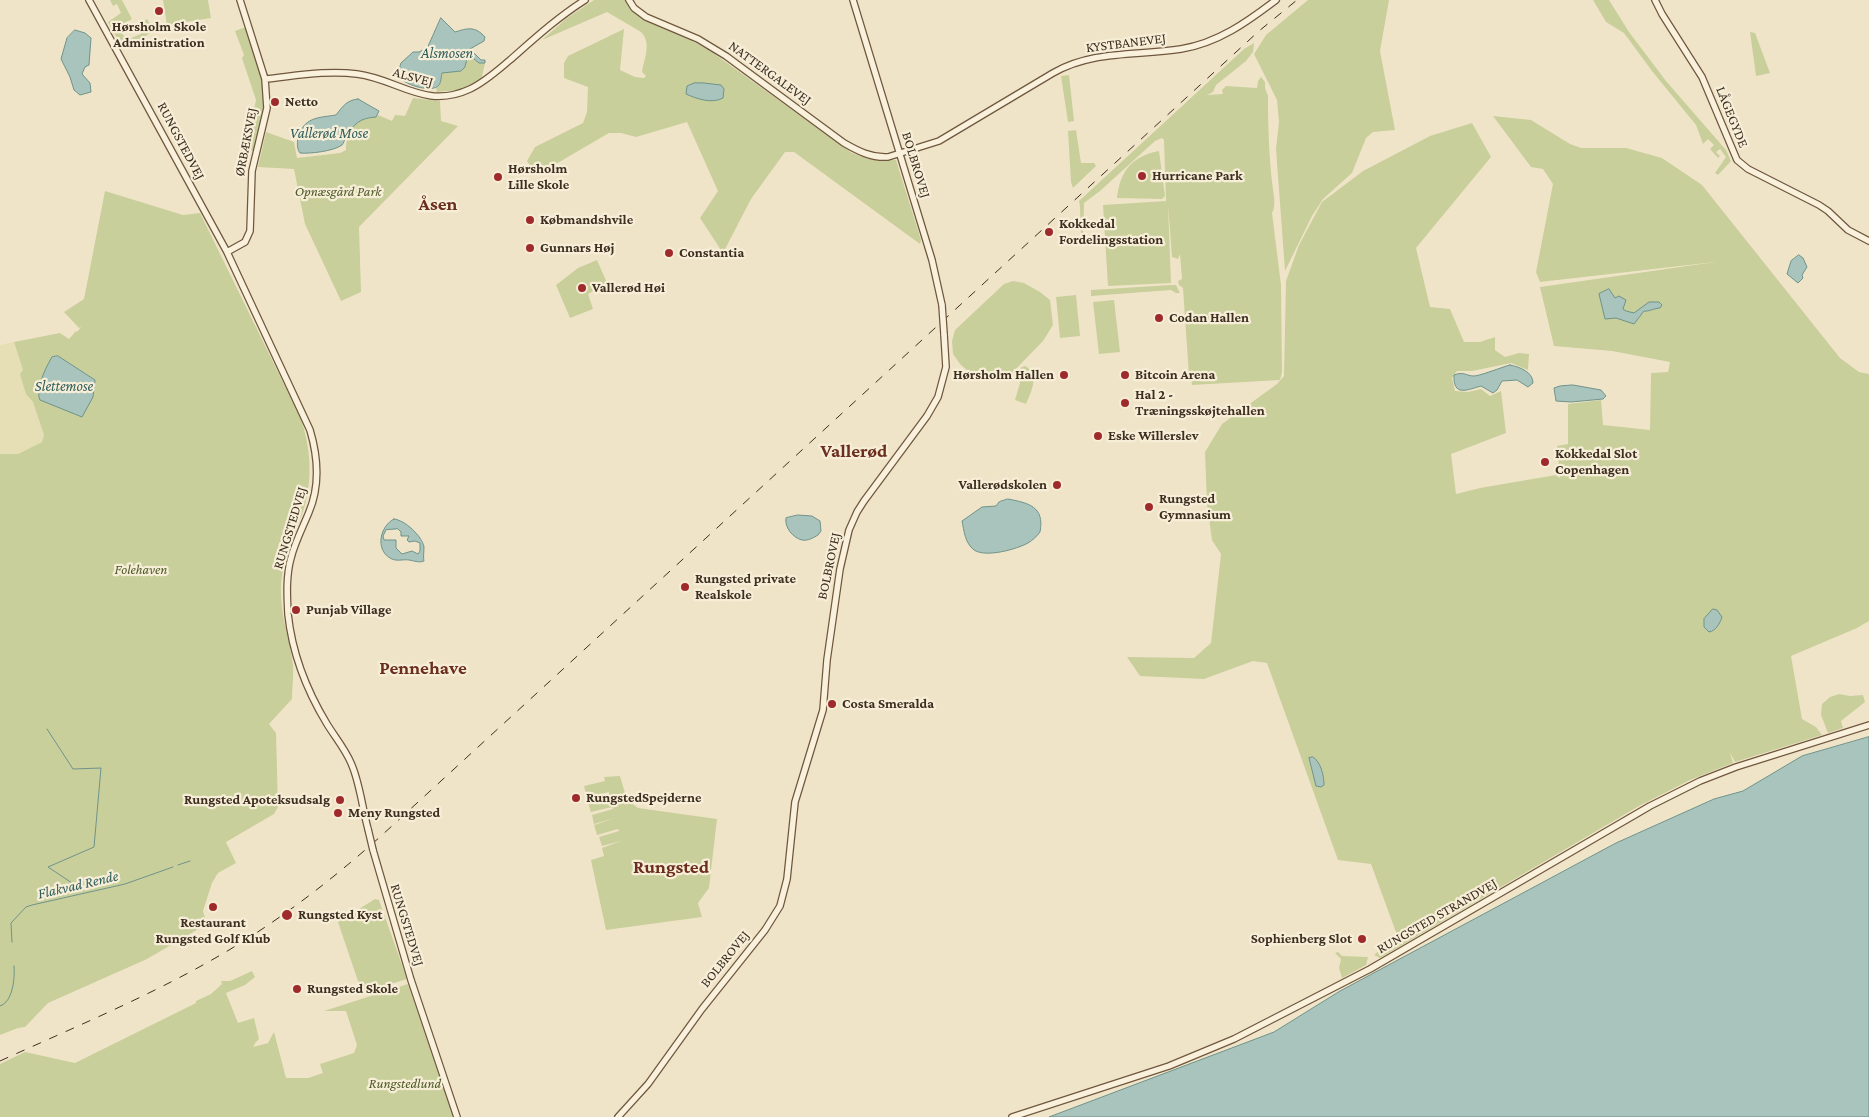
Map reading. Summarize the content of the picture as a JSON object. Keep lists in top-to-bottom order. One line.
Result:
{"streets":{"street":["KYSTBANEVEJ","NATTERGALEVEJ","ALSVEJ","LÅGEGYDE","RUNGSTEDVEJ","ØRBÆKSVEJ","BOLBROVEJ","RUNGSTED STRANDVEJ"]},"crossings":[["KYSTBANEVEJ","NATTERGALEVEJ"],["KYSTBANEVEJ","BOLBROVEJ"],["NATTERGALEVEJ","BOLBROVEJ"],["ALSVEJ","ØRBÆKSVEJ"],["RUNGSTEDVEJ","ØRBÆKSVEJ"]],"districts":["Åsen","Vallerød","Pennehave","Rungsted"],"water":["Alsmosen","Vallerød Mose","Slettemose","Flakvad Rende"],"parks":["Opnæsgård Park","Folehaven","Rungstedlund"],"places":["Hørsholm Skole Administration","Netto","Hurricane Park","Hørsholm Lille Skole","Købmandshvile","Kokkedal Fordelingsstation","Gunnars Høj","Constantia","Vallerød Høi","Codan Hallen","Hørsholm Hallen","Bitcoin Arena","Hal 2 - Træningsskøjtehallen","Eske Willerslev","Kokkedal Slot Copenhagen","Vallerødskolen","Rungsted Gymnasium","Rungsted private Realskole","Punjab Village","Costa Smeralda","RungstedSpejderne","Rungsted Apoteksudsalg","Meny Rungsted","Restaurant Rungsted Golf Klub","Rungsted Kyst","Sophienberg Slot","Rungsted Skole"]}
